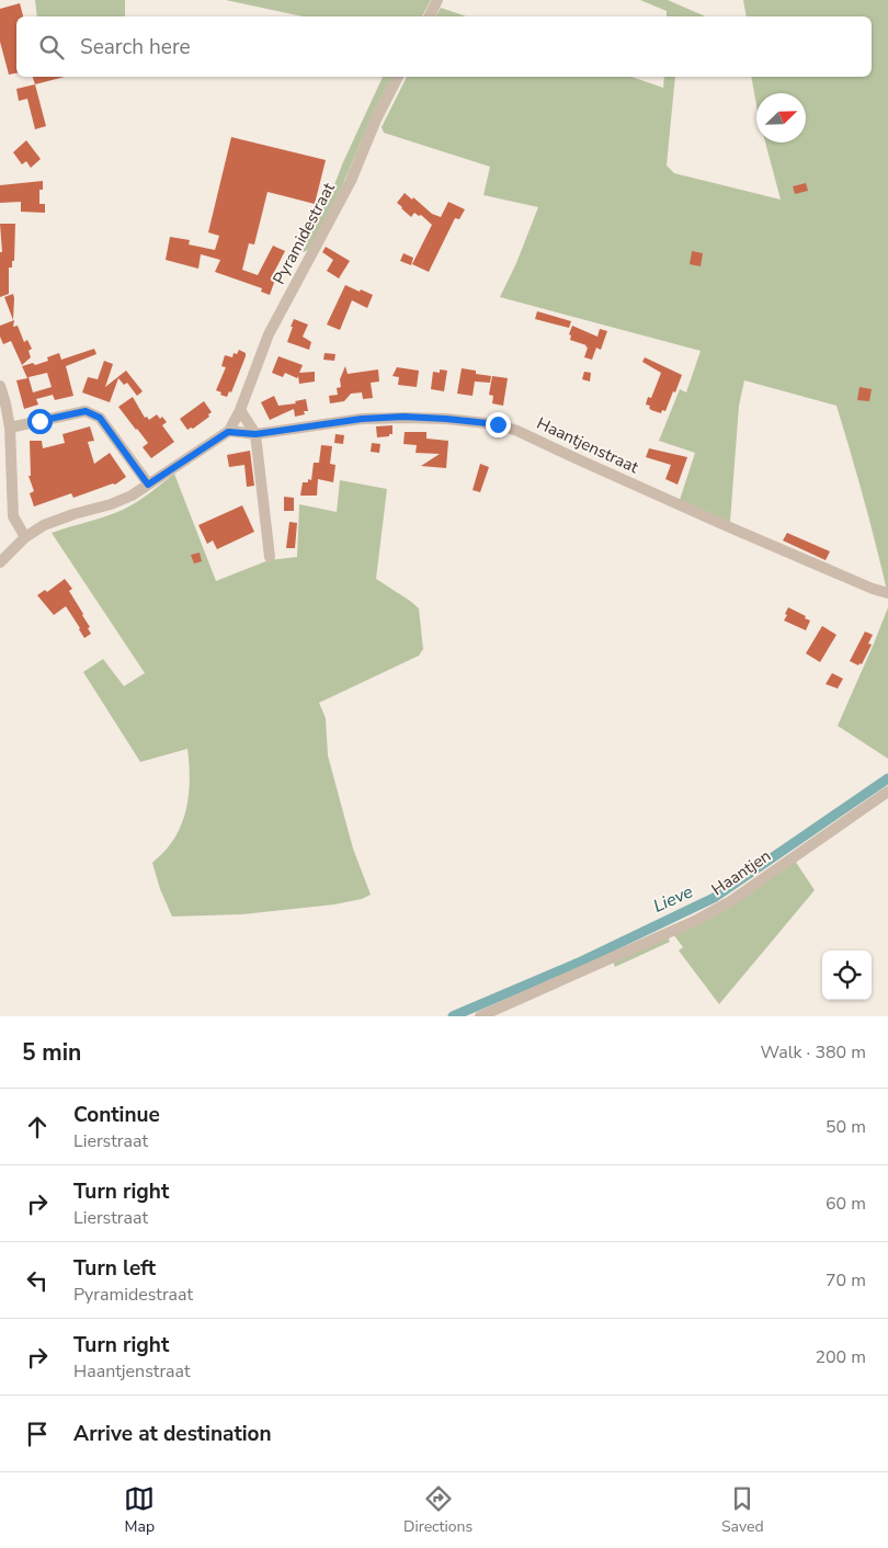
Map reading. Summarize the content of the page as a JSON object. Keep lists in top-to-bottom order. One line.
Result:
{"streets":{"street":["Pyramidestraat","Haantjenstraat","Haantjen"]},"crossings":[["Pyramidestraat","Haantjenstraat"]],"water":["Lieve"],"north":"top right","page":{"search":"Search here","heading":["5 min","Walk · 380 m"],"list":[["Continue","Lierstraat","50 m"],["Turn right","Lierstraat","60 m"],["Turn left","Pyramidestraat","70 m"],["Turn right","Haantjenstraat","200 m"],"Arrive at destination"],"nav":["Map","Directions","Saved"]}}
